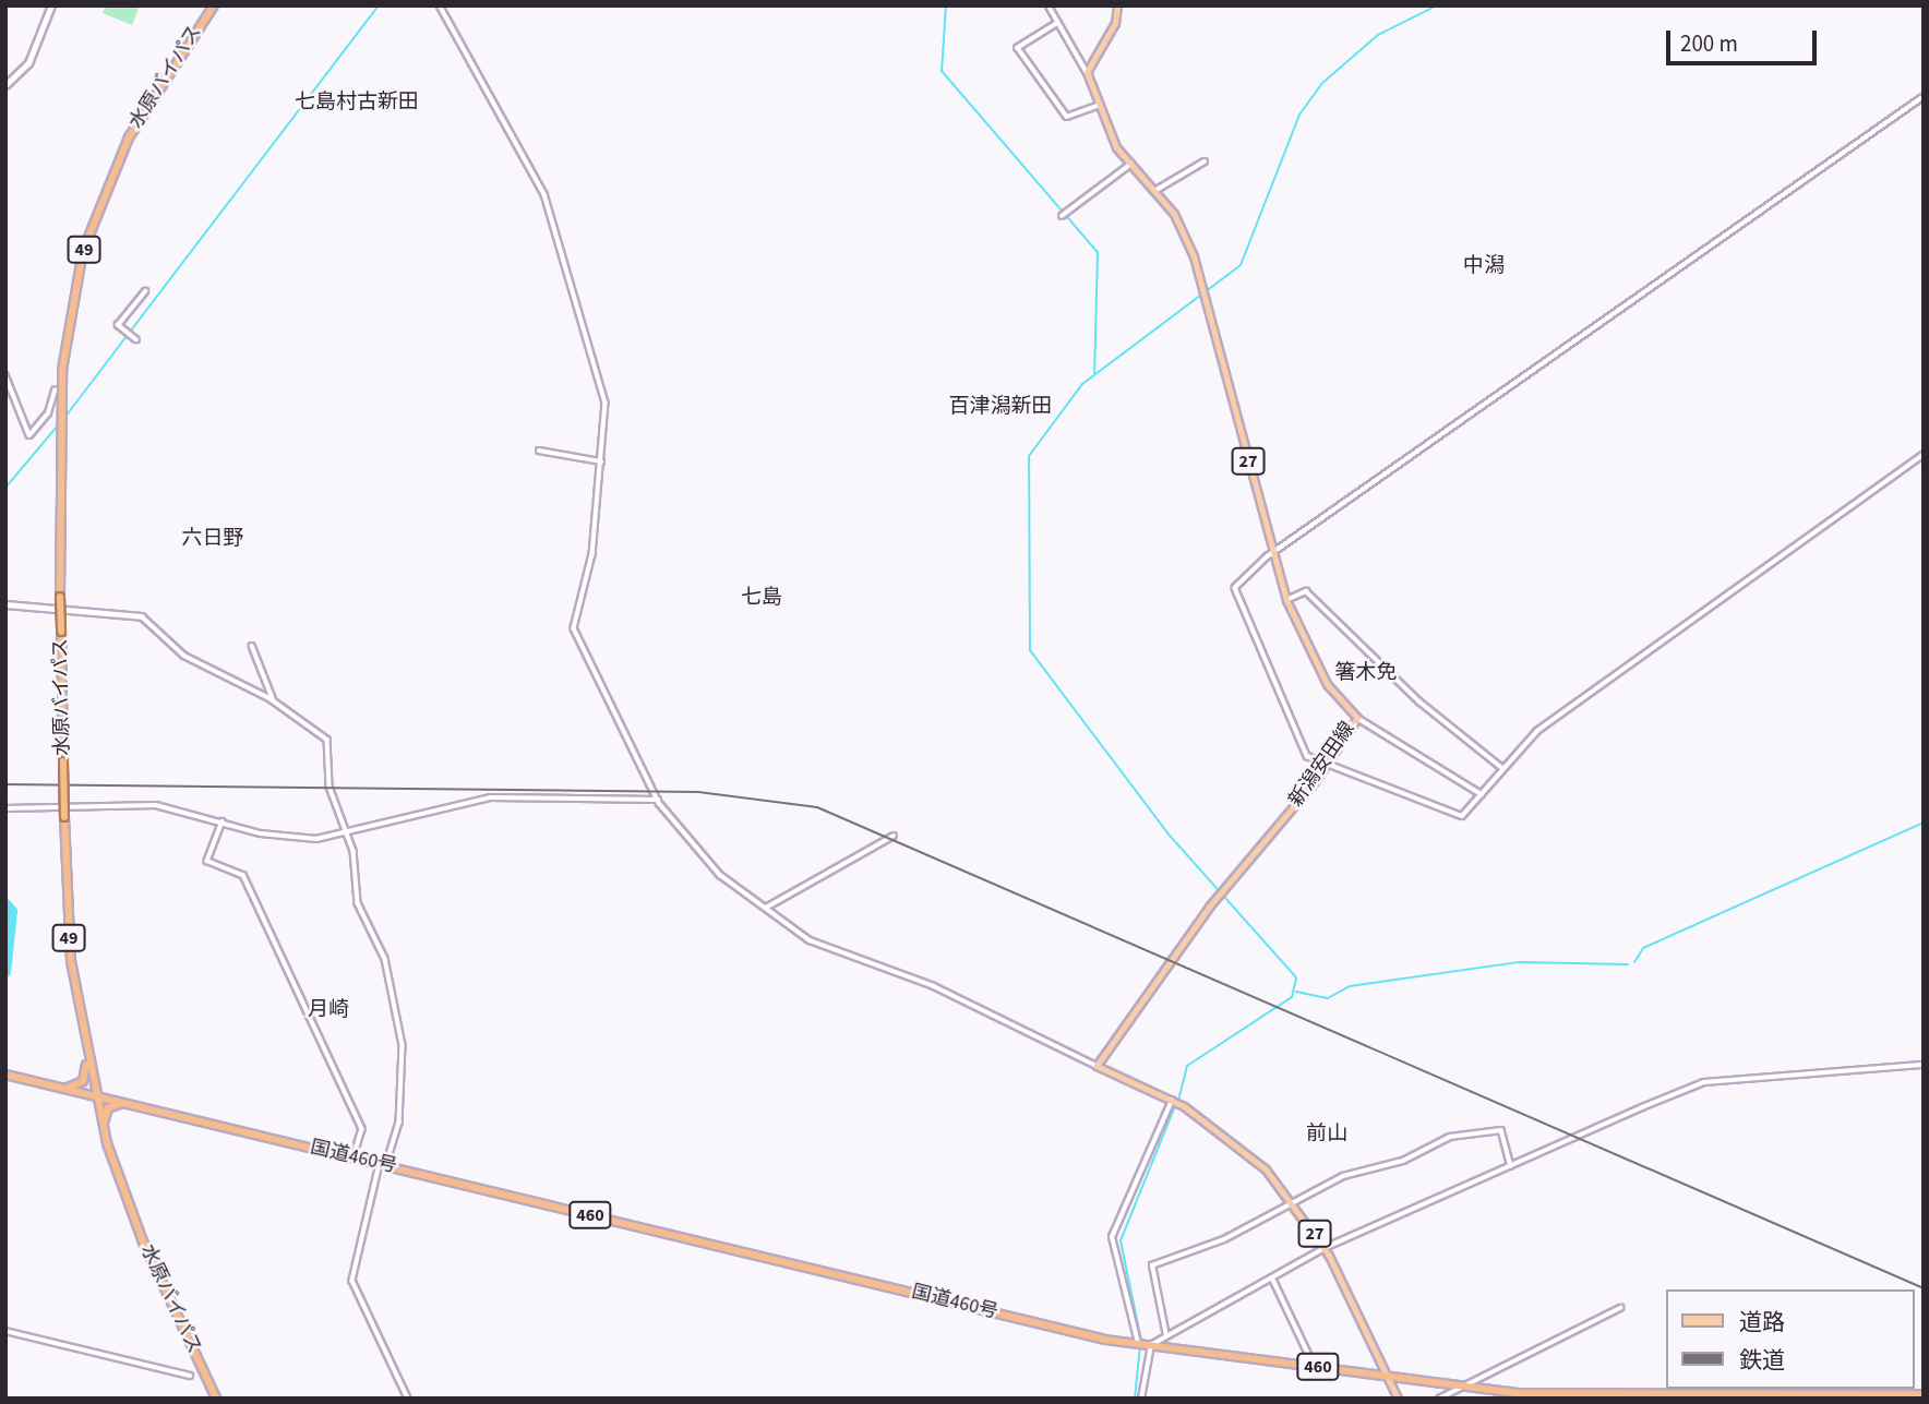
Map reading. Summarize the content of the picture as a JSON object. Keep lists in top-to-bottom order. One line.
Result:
{"streets":{"highway":["水原バイパス","49","国道460号","460"],"main road":["27","新潟安田線"]},"crossings":[["水原バイパス","国道460号"],["27","新潟安田線"],["27","国道460号"]],"districts":["七島村古新田","中潟","百津潟新田","六日野","七島","箸木免","月崎","前山"],"legend":["道路","鉄道"],"scale_bar":"200 m"}
